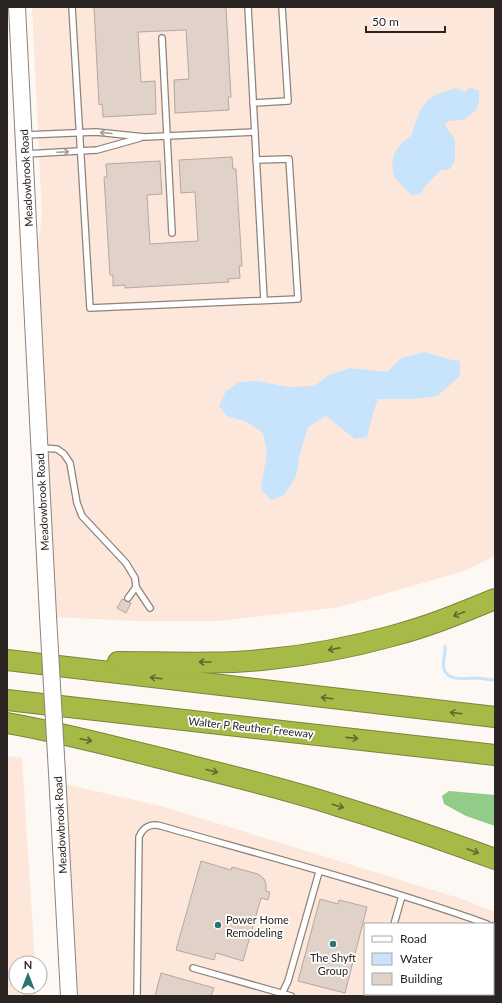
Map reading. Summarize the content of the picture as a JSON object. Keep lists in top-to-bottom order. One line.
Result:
{"streets":{"highway":["Walter P Reuther Freeway"],"street":["Meadowbrook Road"]},"places":["Power Home Remodeling","The Shyft Group"],"legend":["Road","Water","Building"],"scale_bar":"50 m","north":"top"}
